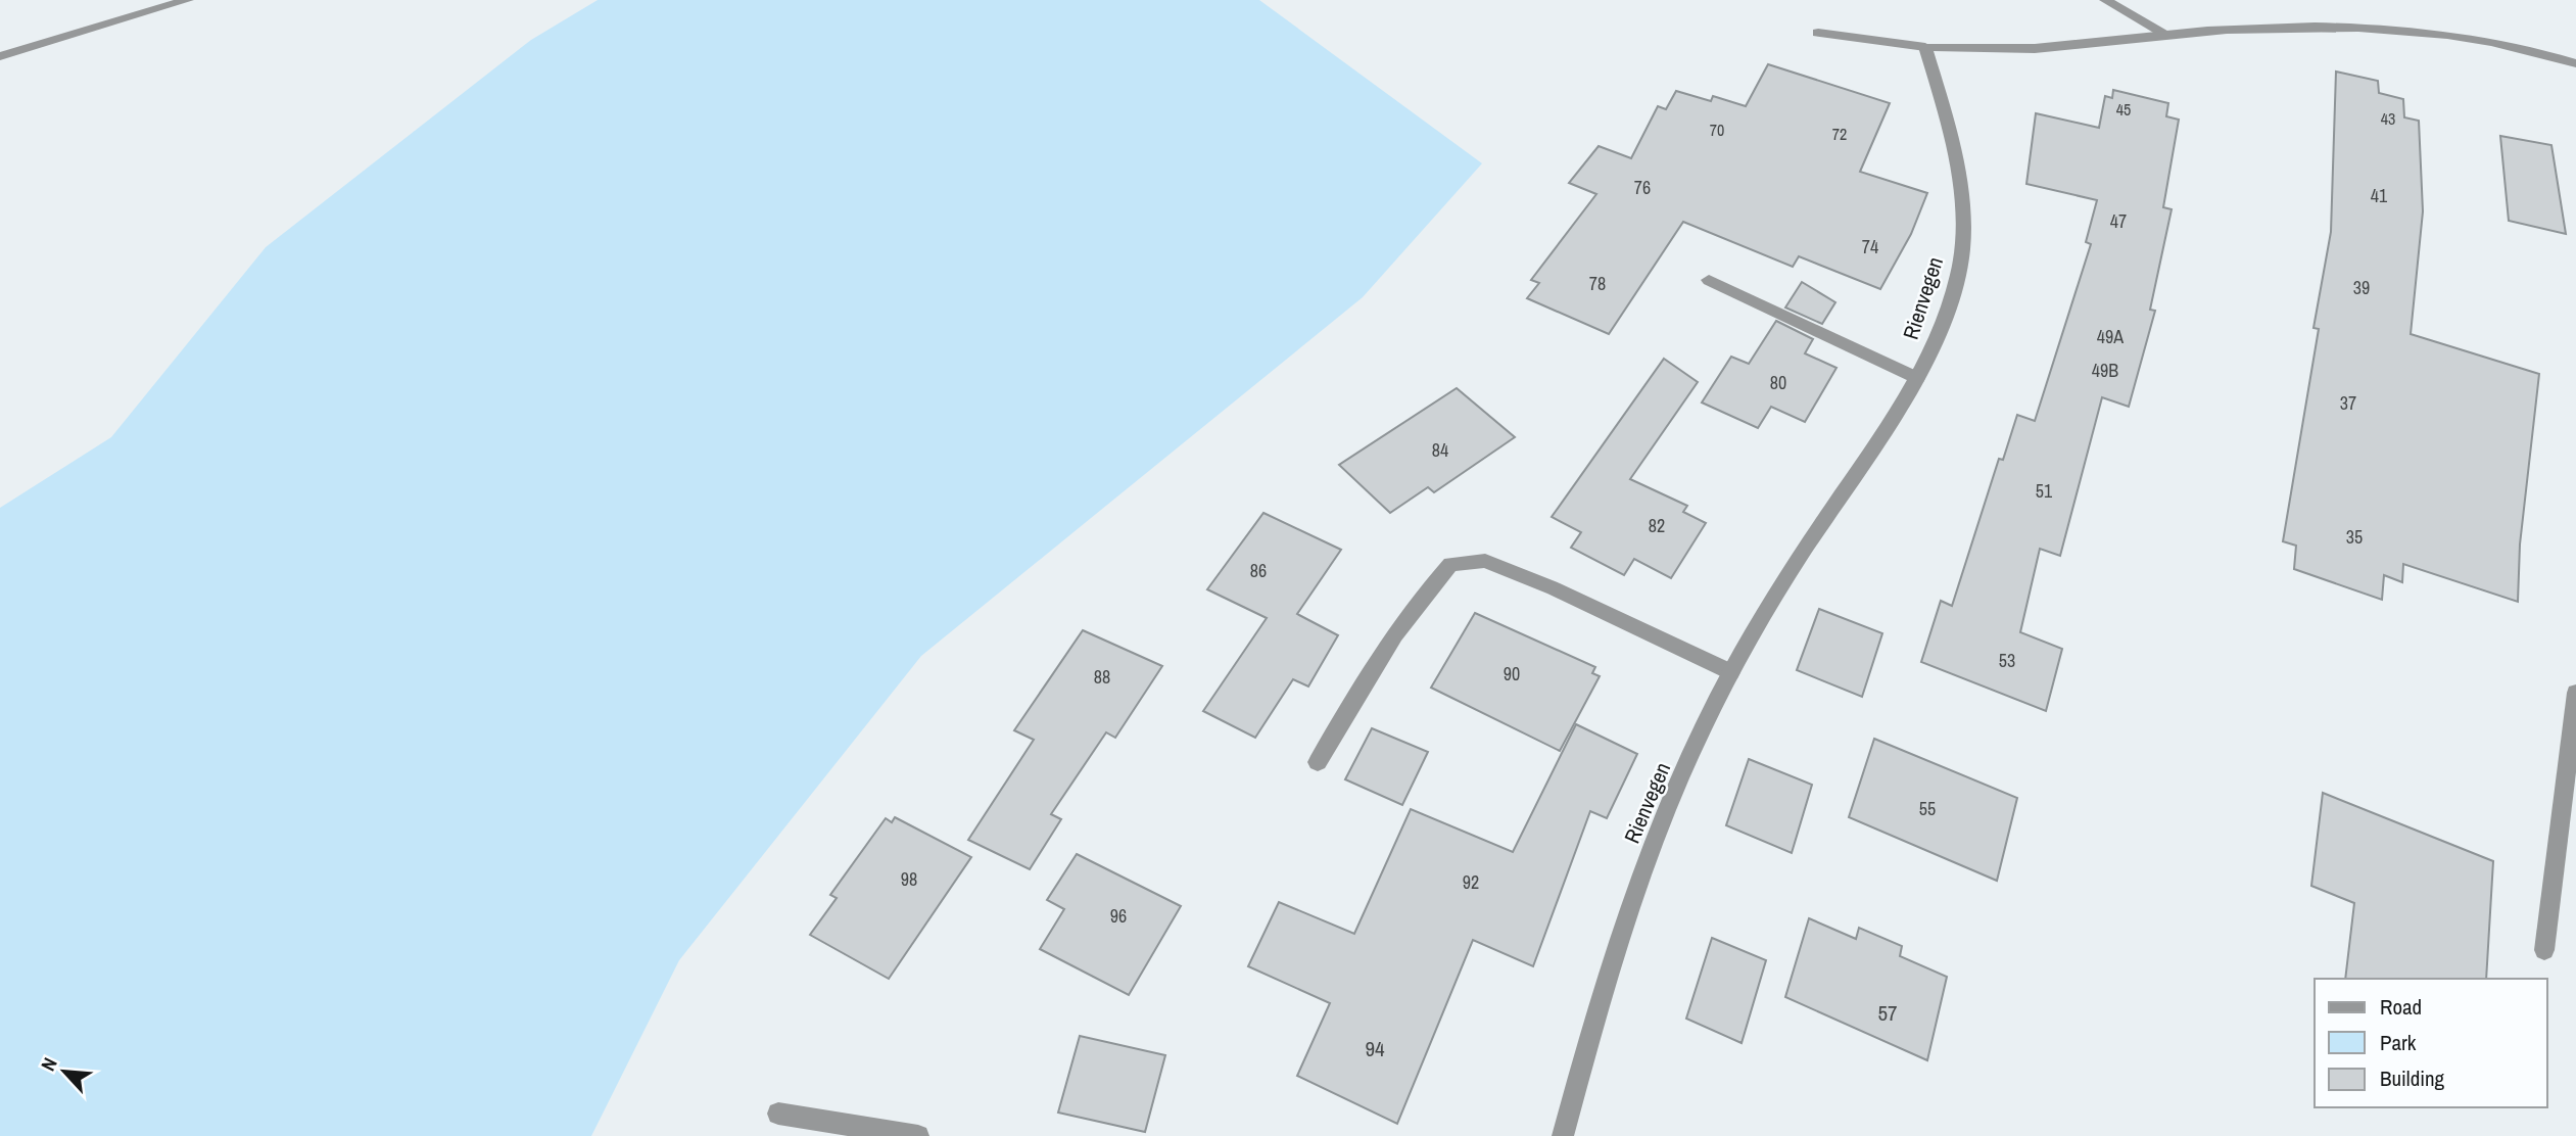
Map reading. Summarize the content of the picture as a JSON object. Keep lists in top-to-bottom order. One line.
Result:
{"streets":{"street":["Rienvegen"]},"house_numbers":["45","43","70","72","76","41","47","74","78","39","49A","49B","80","37","84","51","82","35","86","53","90","88","55","98","92","96","57","94"],"legend":["Road","Park","Building"],"north":"top left"}
